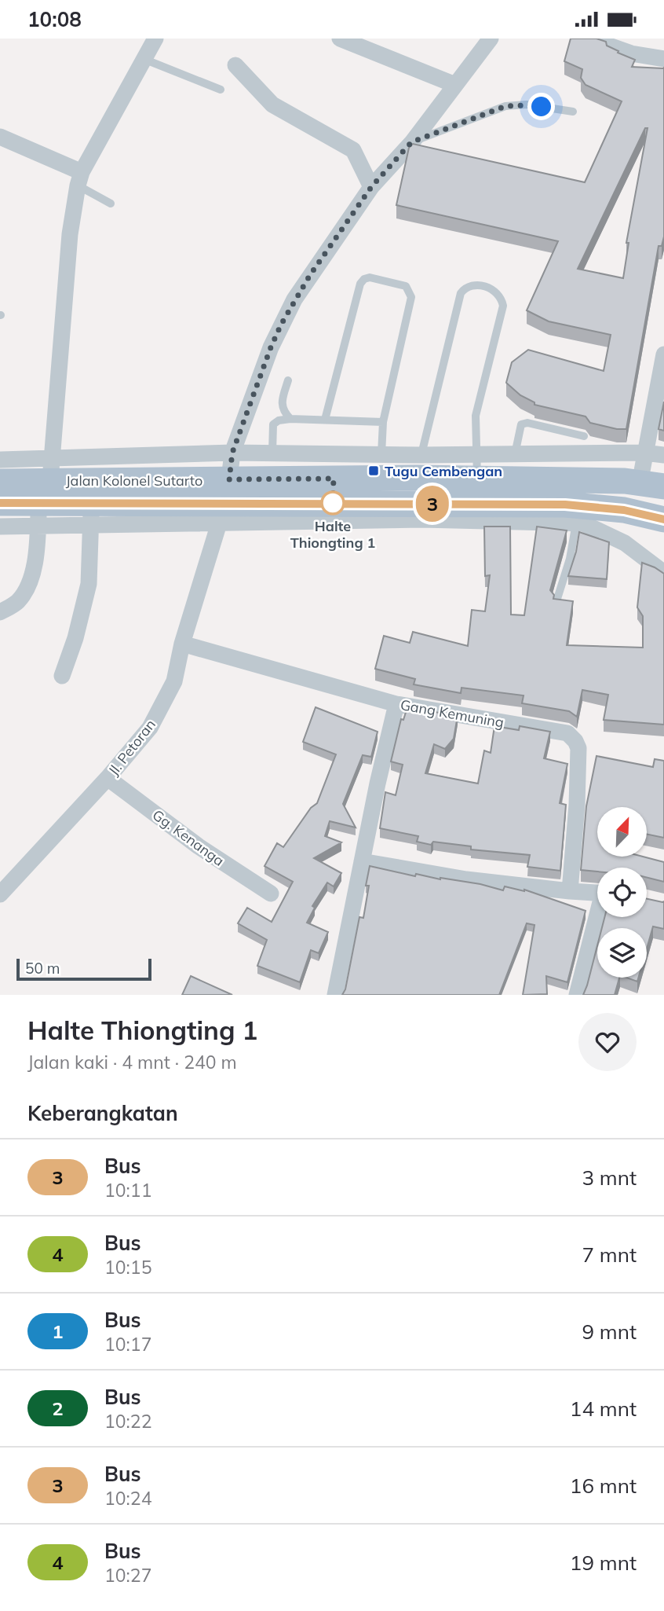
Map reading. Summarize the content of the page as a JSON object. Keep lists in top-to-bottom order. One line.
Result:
{"streets":{"main road":["Jalan Kolonel Sutarto"],"street":["Gang Kemuning","Jl. Petoran","Gg. Kenanga"]},"crossings":[["Jalan Kolonel Sutarto","Jl. Petoran"],["Gang Kemuning","Jl. Petoran"],["Jl. Petoran","Gg. Kenanga"]],"places":{"transit":["Tugu Cembengan"],"other":["Halte Thiongting 1"]},"lines":["bus line 3"],"scale_bar":"50 m","north":"top right","page":{"status":"10:08","on_map":"3","scale":"50 m","heading":[["Halte Thiongting 1","Jalan kaki · 4 mnt · 240 m"],"Keberangkatan"],"list":[{"mark":"3","name":"Bus","note":"10:11","value":"3 mnt"},{"mark":"4","name":"Bus","note":"10:15","value":"7 mnt"},{"mark":"1","name":"Bus","note":"10:17","value":"9 mnt"},{"mark":"2","name":"Bus","note":"10:22","value":"14 mnt"},{"mark":"3","name":"Bus","note":"10:24","value":"16 mnt"},{"mark":"4","name":"Bus","note":"10:27","value":"19 mnt"}]}}
